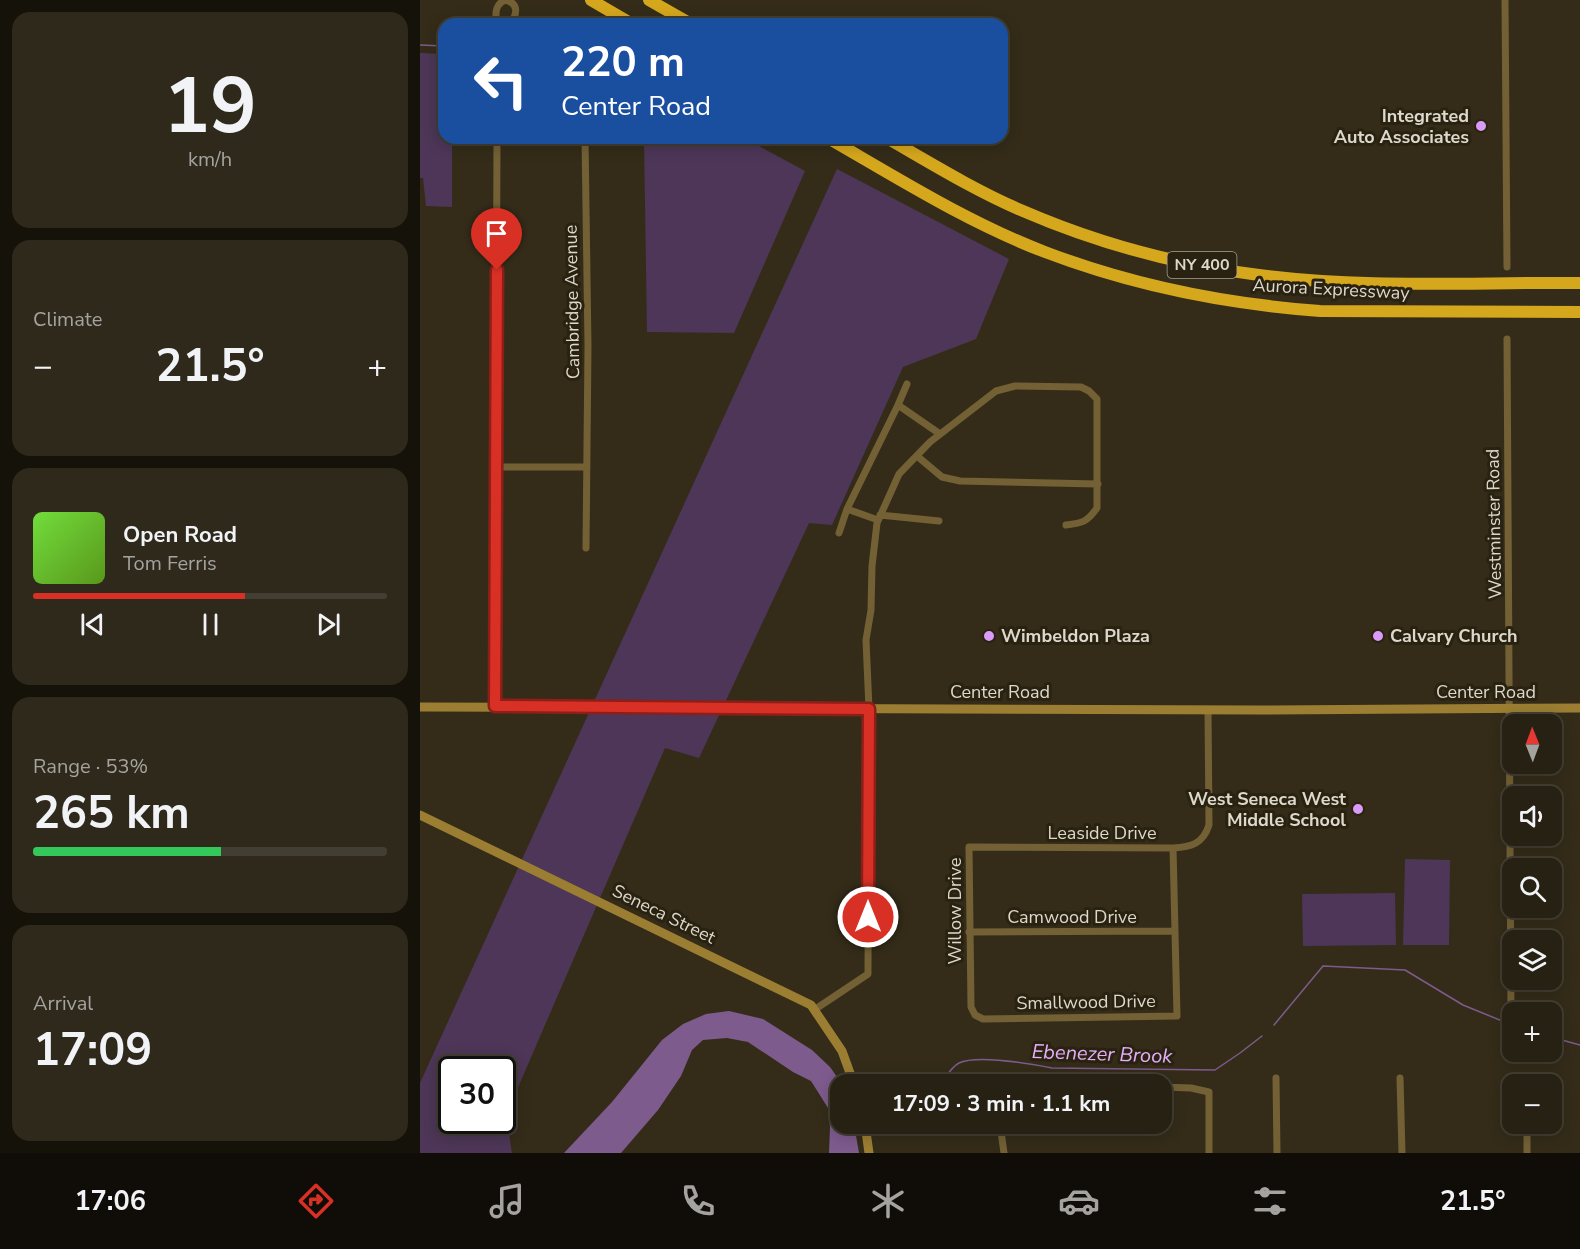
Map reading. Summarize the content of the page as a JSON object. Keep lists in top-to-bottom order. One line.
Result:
{"streets":{"highway":["NY 400","Aurora Expressway"],"main road":["Center Road","Seneca Street"],"street":["Cambridge Avenue","Westminster Road","Leaside Drive","Willow Drive","Camwood Drive","Smallwood Drive"]},"crossings":[["Westminster Road","Center Road"],["Center Road","Leaside Drive"],["Leaside Drive","Willow Drive"],["Willow Drive","Camwood Drive"],["Willow Drive","Smallwood Drive"],["Camwood Drive","Smallwood Drive"]],"water":["Ebenezer Brook"],"places":["Integrated Auto Associates","Wimbeldon Plaza","Calvary Church","West Seneca West Middle School"],"north":"top","page":{"tile":[["19","km/h"],"Climate",["Range · 53%","265 km"],["Arrival","17:09"]],"turn":["220 m","Center Road"],"heat":["−","21.5°","+"],"song":["Open Road","Tom Ferris"],"map_buttons":["+","−"],"limit":"30","trip":"17:09 · 3 min · 1.1 km","tabs":["17:06","21.5°"]}}
